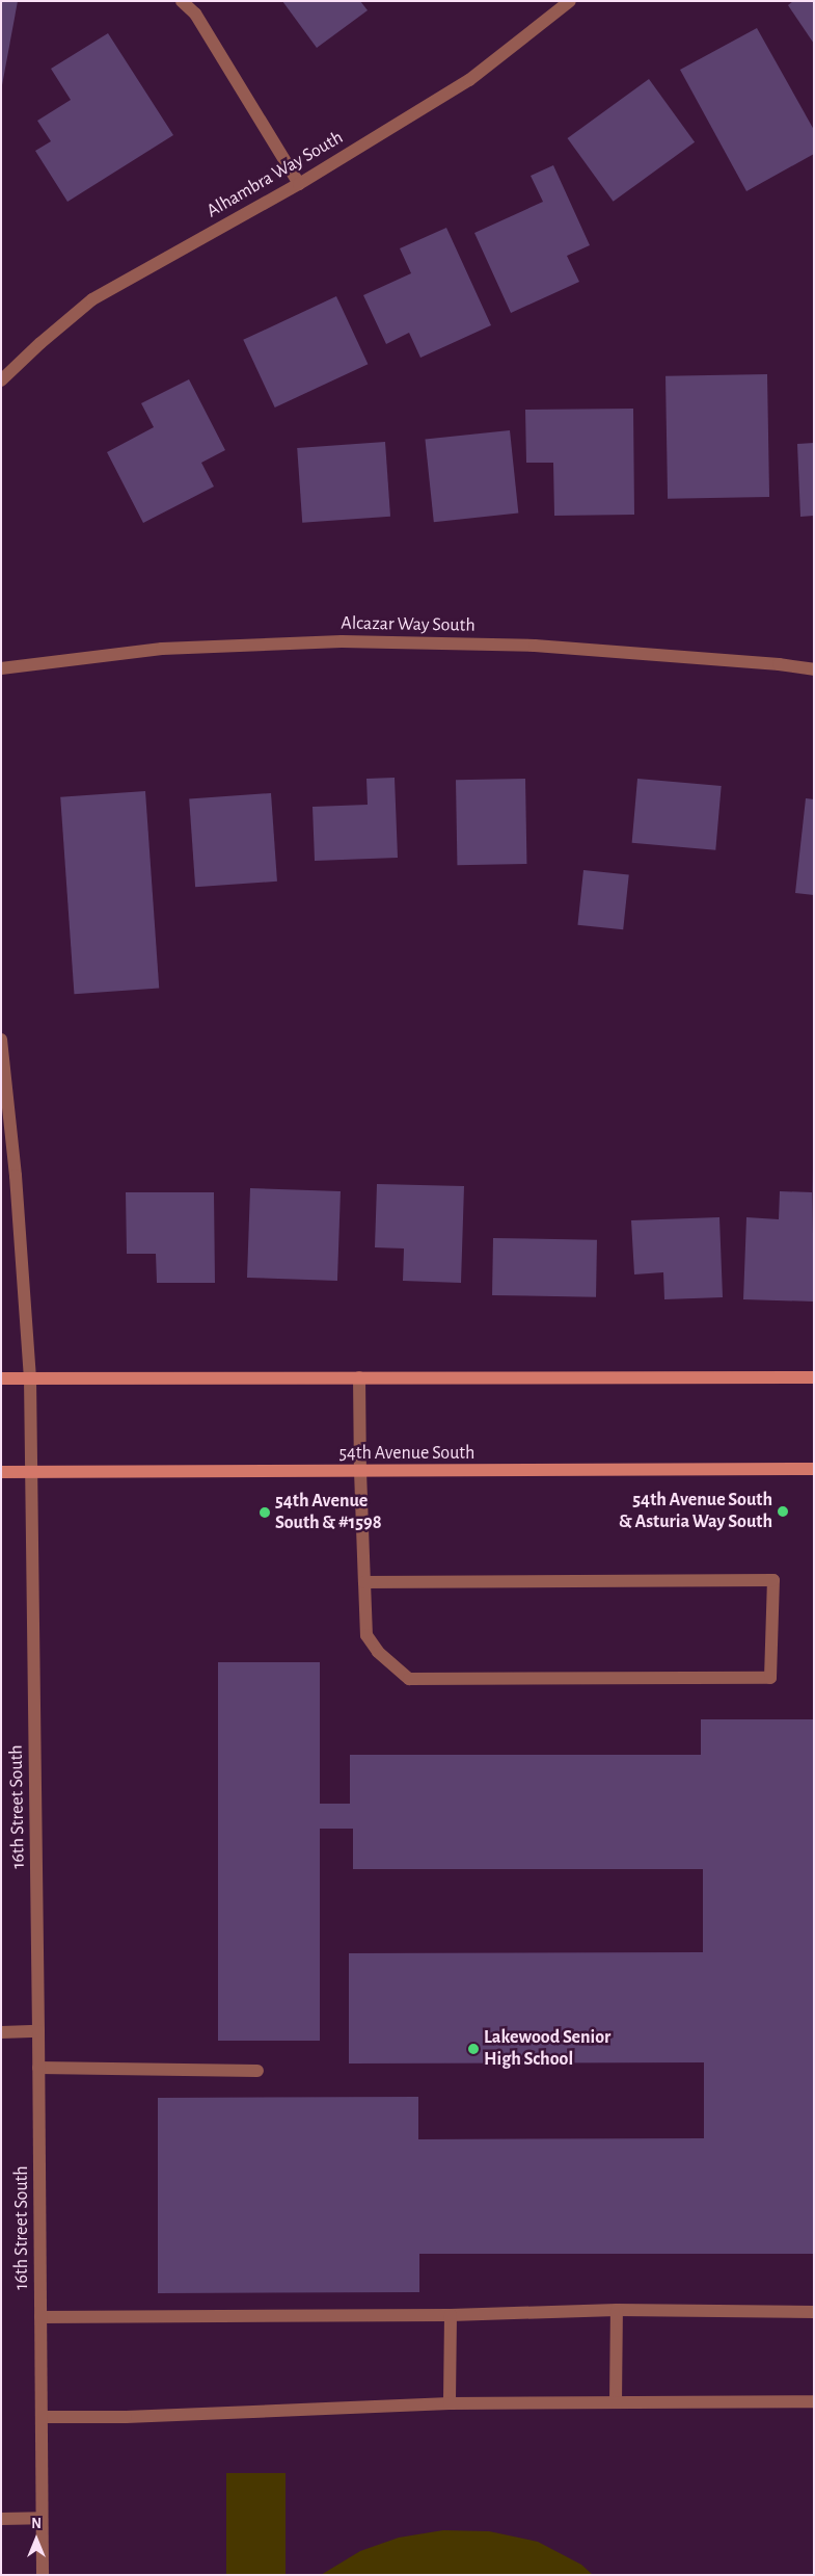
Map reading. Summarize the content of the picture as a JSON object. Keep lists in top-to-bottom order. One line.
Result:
{"streets":{"main road":["54th Avenue South"],"street":["Alhambra Way South","Alcazar Way South","16th Street South"]},"crossings":[["54th Avenue South","16th Street South"]],"places":["54th Avenue South & Asturia Way South","54th Avenue South & #1598","Lakewood Senior High School"],"north":"top"}
